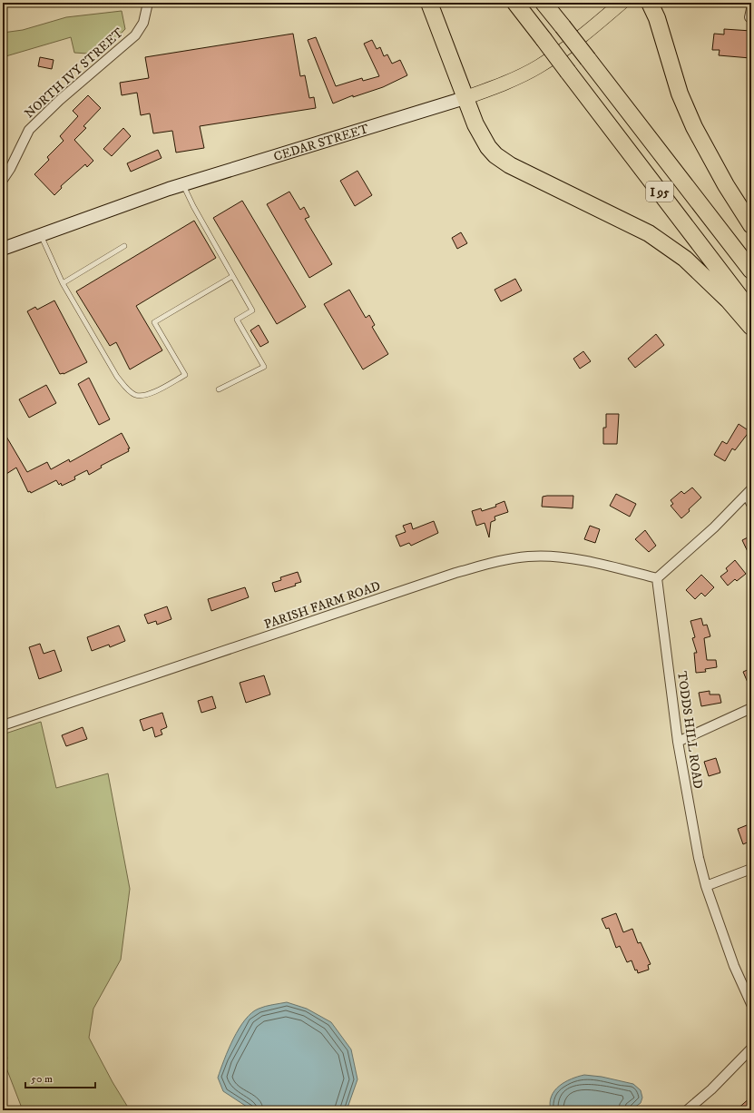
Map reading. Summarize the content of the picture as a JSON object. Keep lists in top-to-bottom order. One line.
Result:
{"streets":{"highway":["I 95"],"main road":["CEDAR STREET"],"street":["NORTH IVY STREET","PARISH FARM ROAD","TODDS HILL ROAD"]},"crossings":[["PARISH FARM ROAD","TODDS HILL ROAD"]],"scale_bar":"50 m"}
